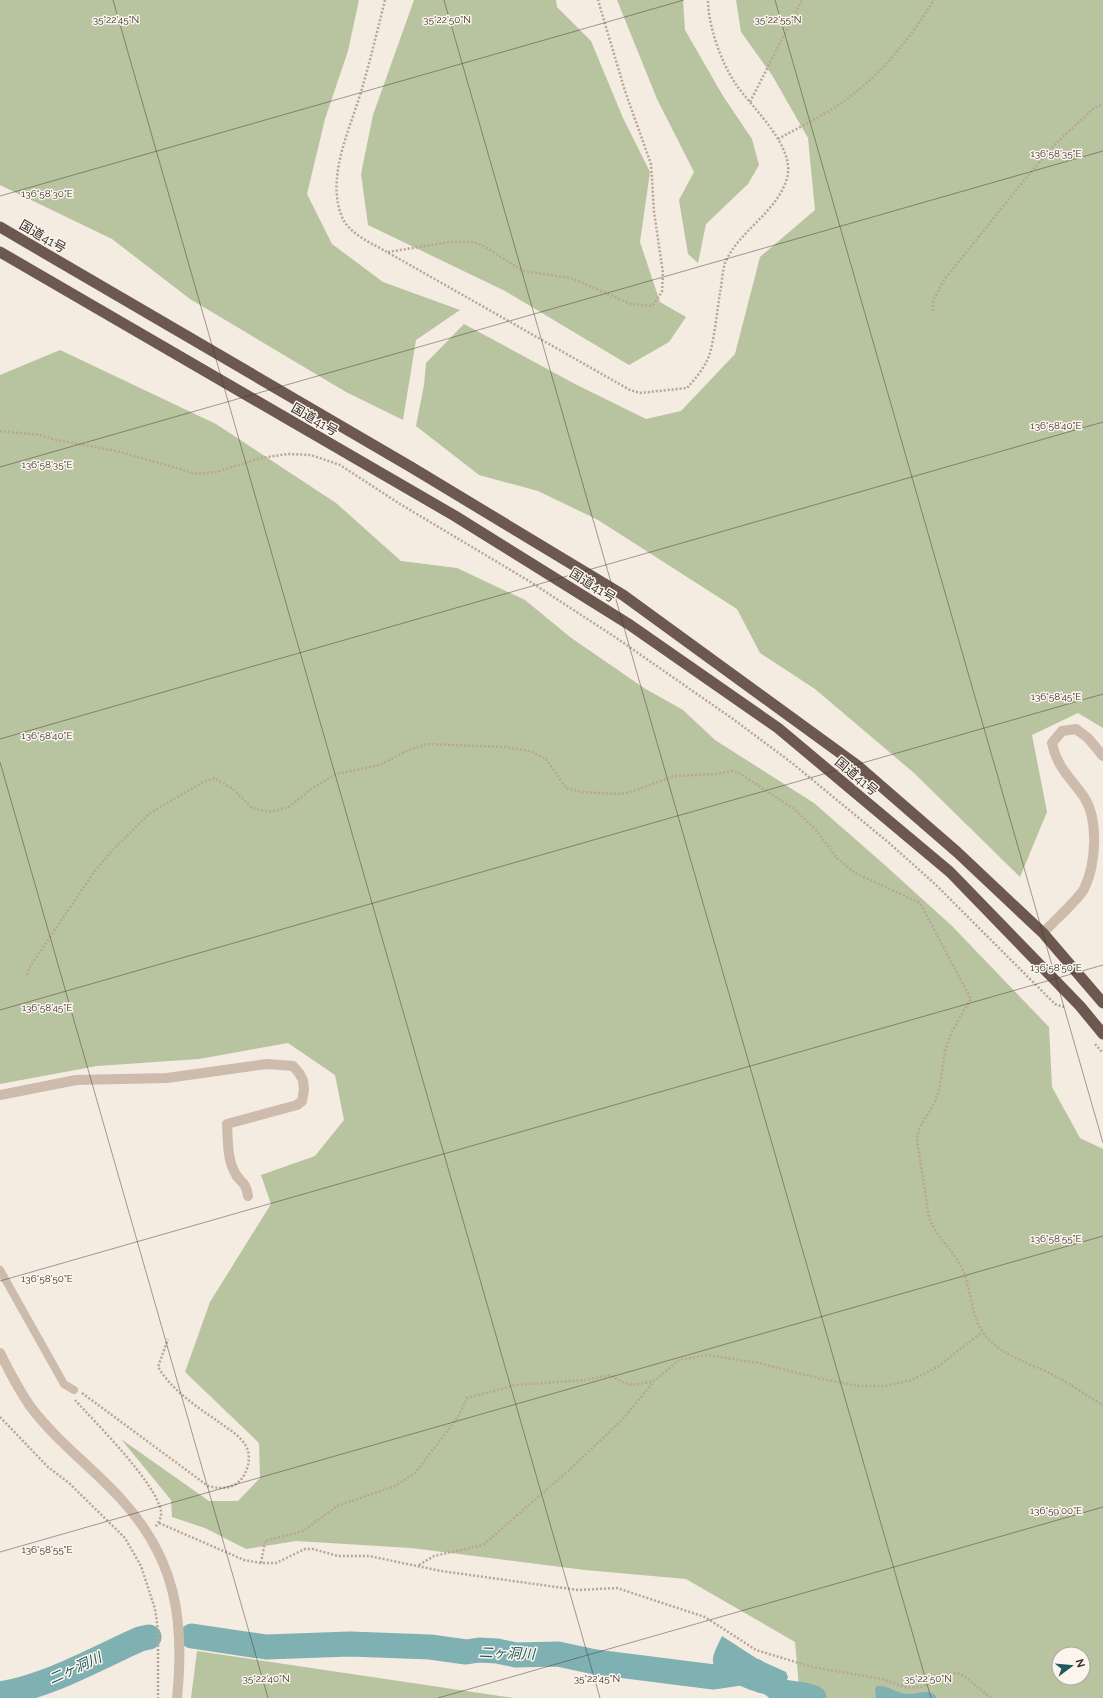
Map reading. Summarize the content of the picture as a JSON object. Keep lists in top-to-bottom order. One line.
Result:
{"streets":{"highway":["国道41号"]},"water":["二ヶ洞川"],"north":"right","coordinates":["35°22'45\"N","35°22'50\"N","35°22'55\"N","136°58'35\"E","136°58'30\"E","136°58'40\"E","136°58'45\"E","136°58'50\"E","136°58'55\"E","136°59'00\"E","35°22'40\"N"]}
